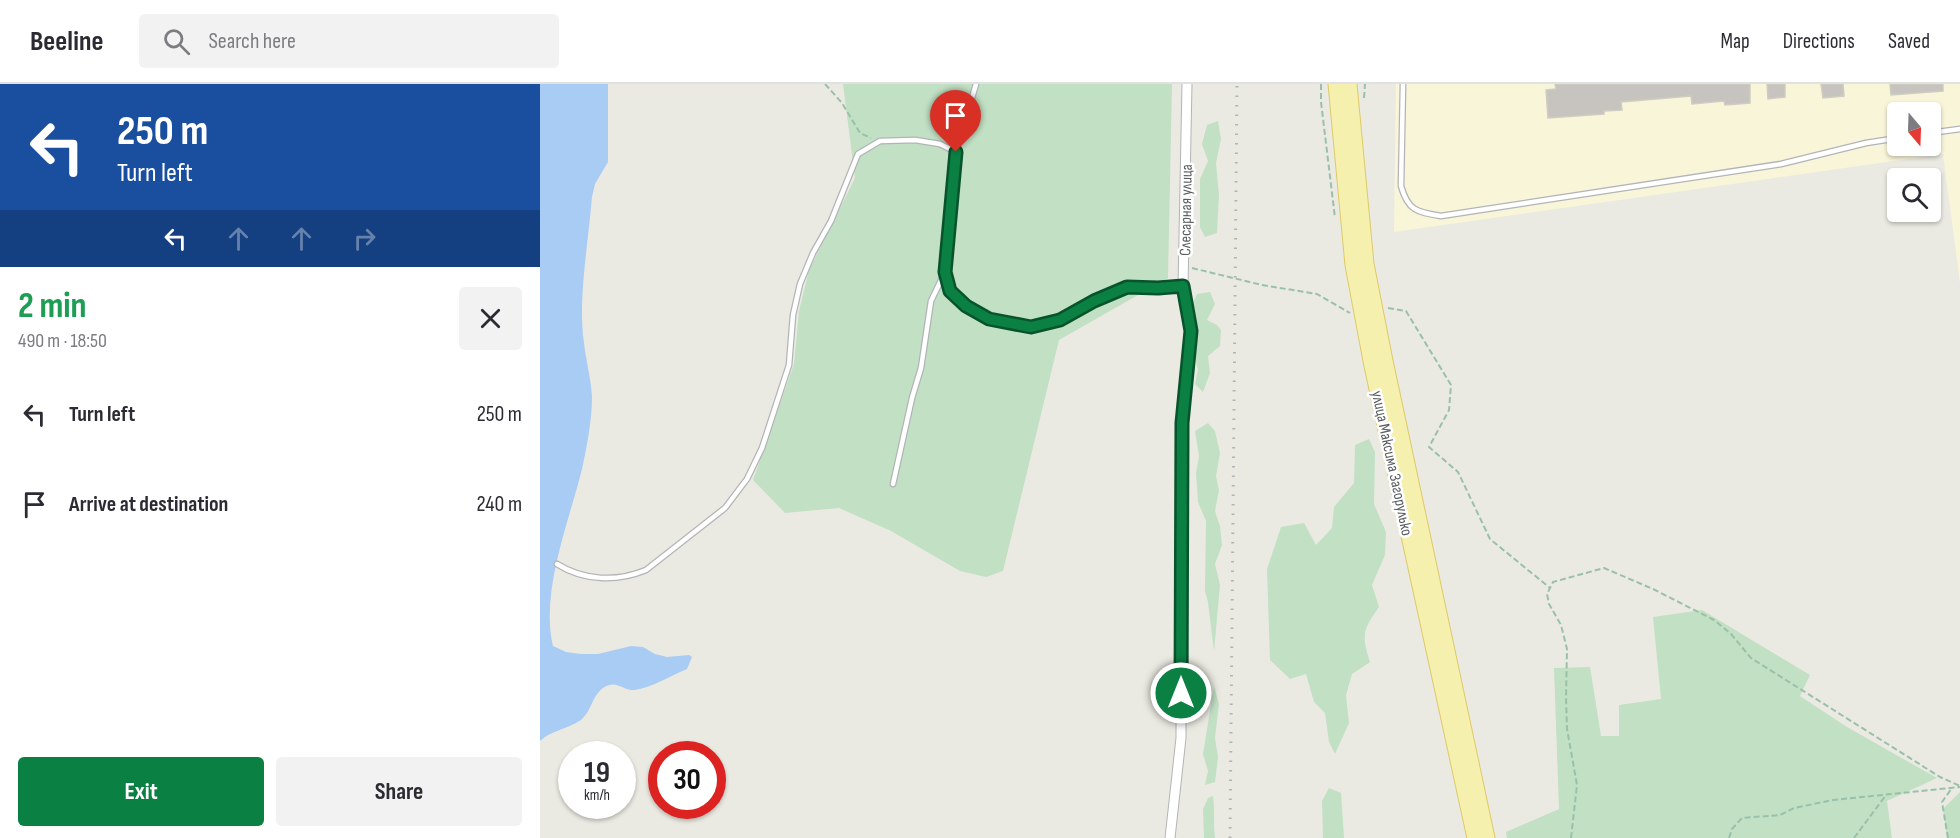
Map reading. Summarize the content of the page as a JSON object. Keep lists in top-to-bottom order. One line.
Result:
{"streets":{"main road":["улица Максима Загорулько"],"street":["Слесарная улица"]},"north":"bottom","page":{"header":"Beeline","search":"Search here","nav":["Map","Directions","Saved"],"turn":["250 m","Turn left"],"heading":["2 min","490 m · 18:50"],"list":[{"name":"Turn left","value":"250 m"},{"name":"Arrive at destination","value":"240 m"}],"speed":"19 km/h","limit":"30","buttons":["Exit","Share"]}}
